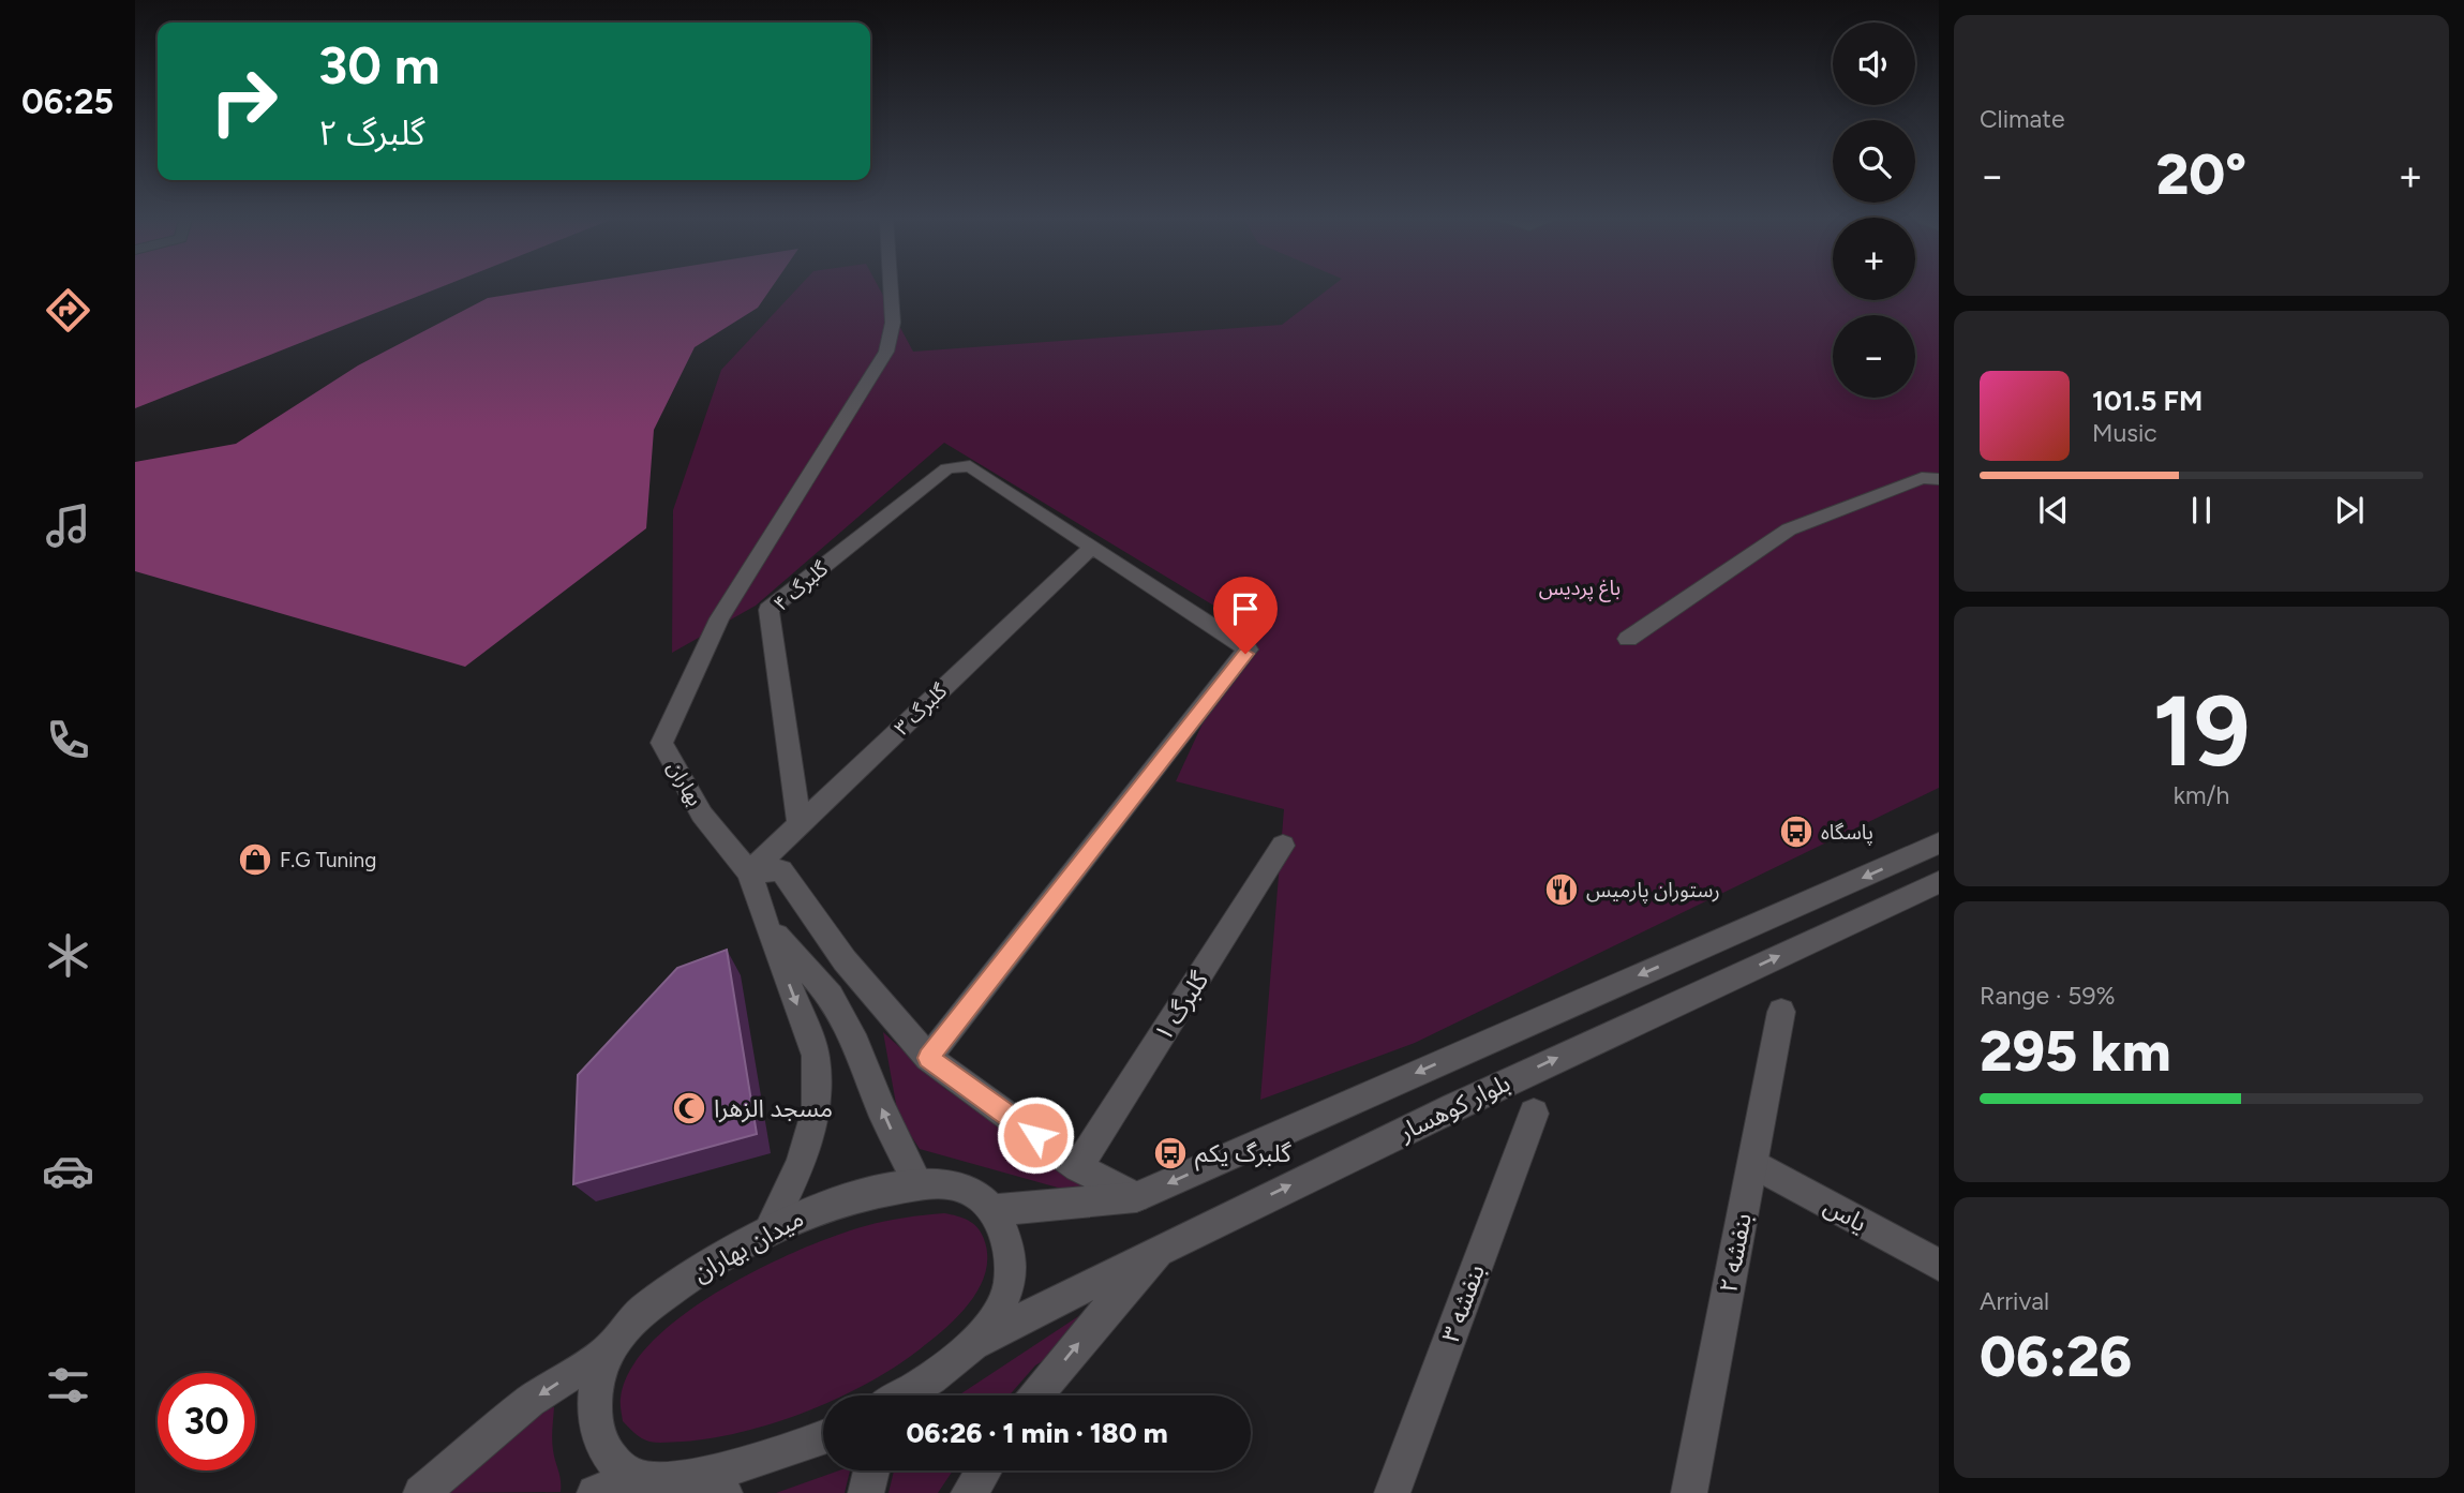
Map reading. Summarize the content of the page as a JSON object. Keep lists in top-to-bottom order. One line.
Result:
{"streets":{"street":["گلبرگ ۴","گلبرگ ۳","بهاران","گلبرگ ۱","بلوار کوهسار","یاس","میدان بهاران","بنفشه ۲","بنفشه ۳"]},"crossings":[["گلبرگ ۴","گلبرگ ۳"],["گلبرگ ۳","بهاران"],["بلوار کوهسار","میدان بهاران"],["یاس","بنفشه ۲"]],"parks":["باغ پردیس"],"places":{"bus stop":["پاسگاه","گلبرگ یکم"],"shop":["F.G Tuning"],"restaurant":["رستوران پارمیس"],"mosque":["مسجد الزهرا"]},"page":{"tabs":"06:25","tile":["Climate",["19","km/h"],["Range · 59%","295 km"],["Arrival","06:26"]],"map_buttons":["+","−"],"turn":["30 m","گلبرگ ۲"],"heat":["−","20°","+"],"song":["101.5 FM","Music"],"limit":"30","trip":"06:26 · 1 min · 180 m"}}
